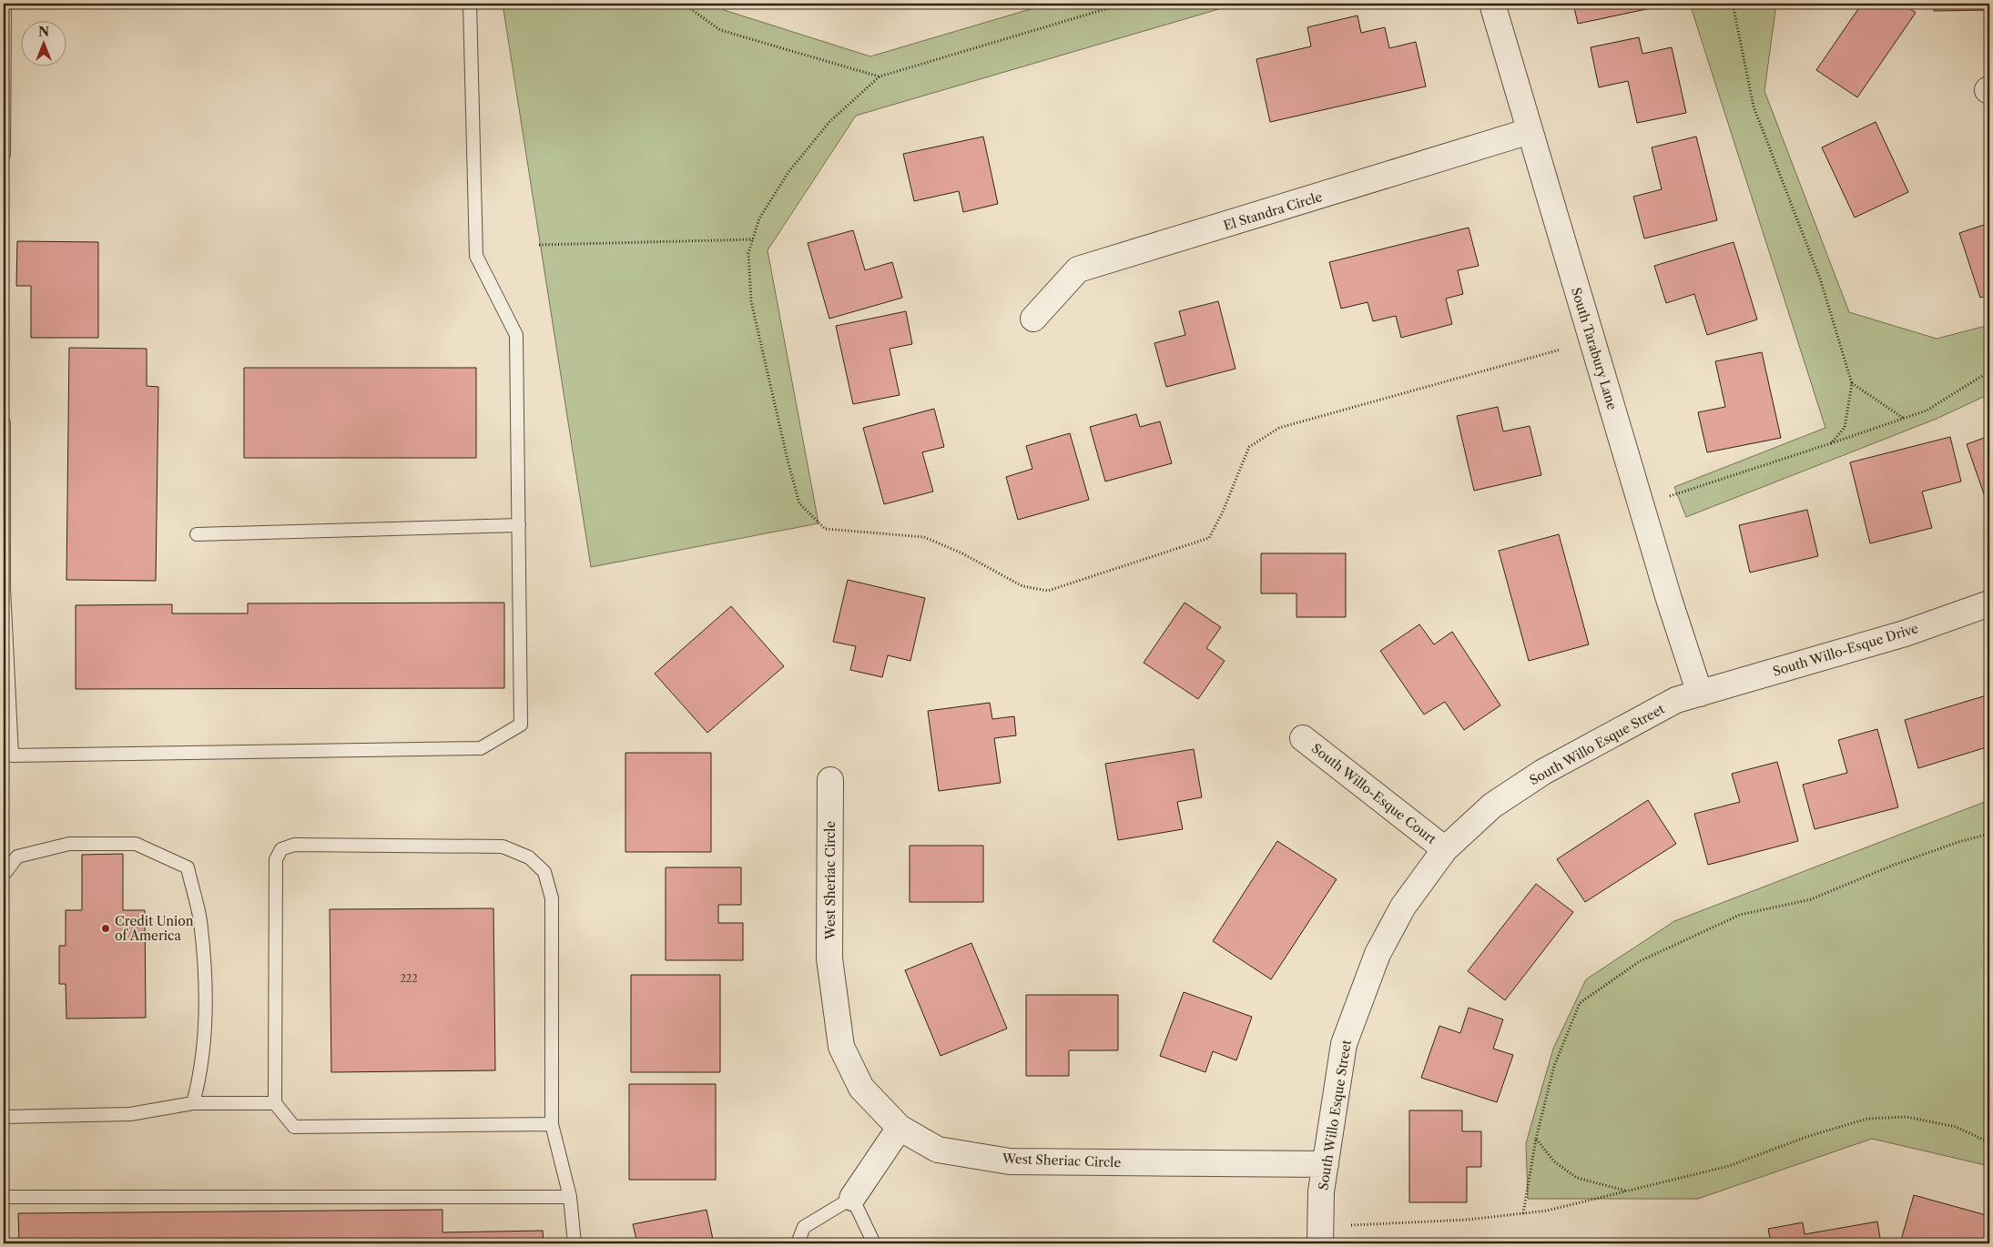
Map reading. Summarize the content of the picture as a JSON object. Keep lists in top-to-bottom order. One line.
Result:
{"streets":{"street":["El Standra Circle","South Tarabury Lane","South Willo-Esque Drive","South Willo Esque Street","South Willo-Esque Court","West Sheriac Circle"]},"crossings":[["El Standra Circle","South Tarabury Lane"],["South Tarabury Lane","South Willo-Esque Drive"],["South Tarabury Lane","South Willo Esque Street"],["South Willo-Esque Drive","South Willo Esque Street"],["South Willo Esque Street","South Willo-Esque Court"],["South Willo Esque Street","West Sheriac Circle"]],"places":["Credit Union of America"],"house_numbers":["222"],"north":"top"}
